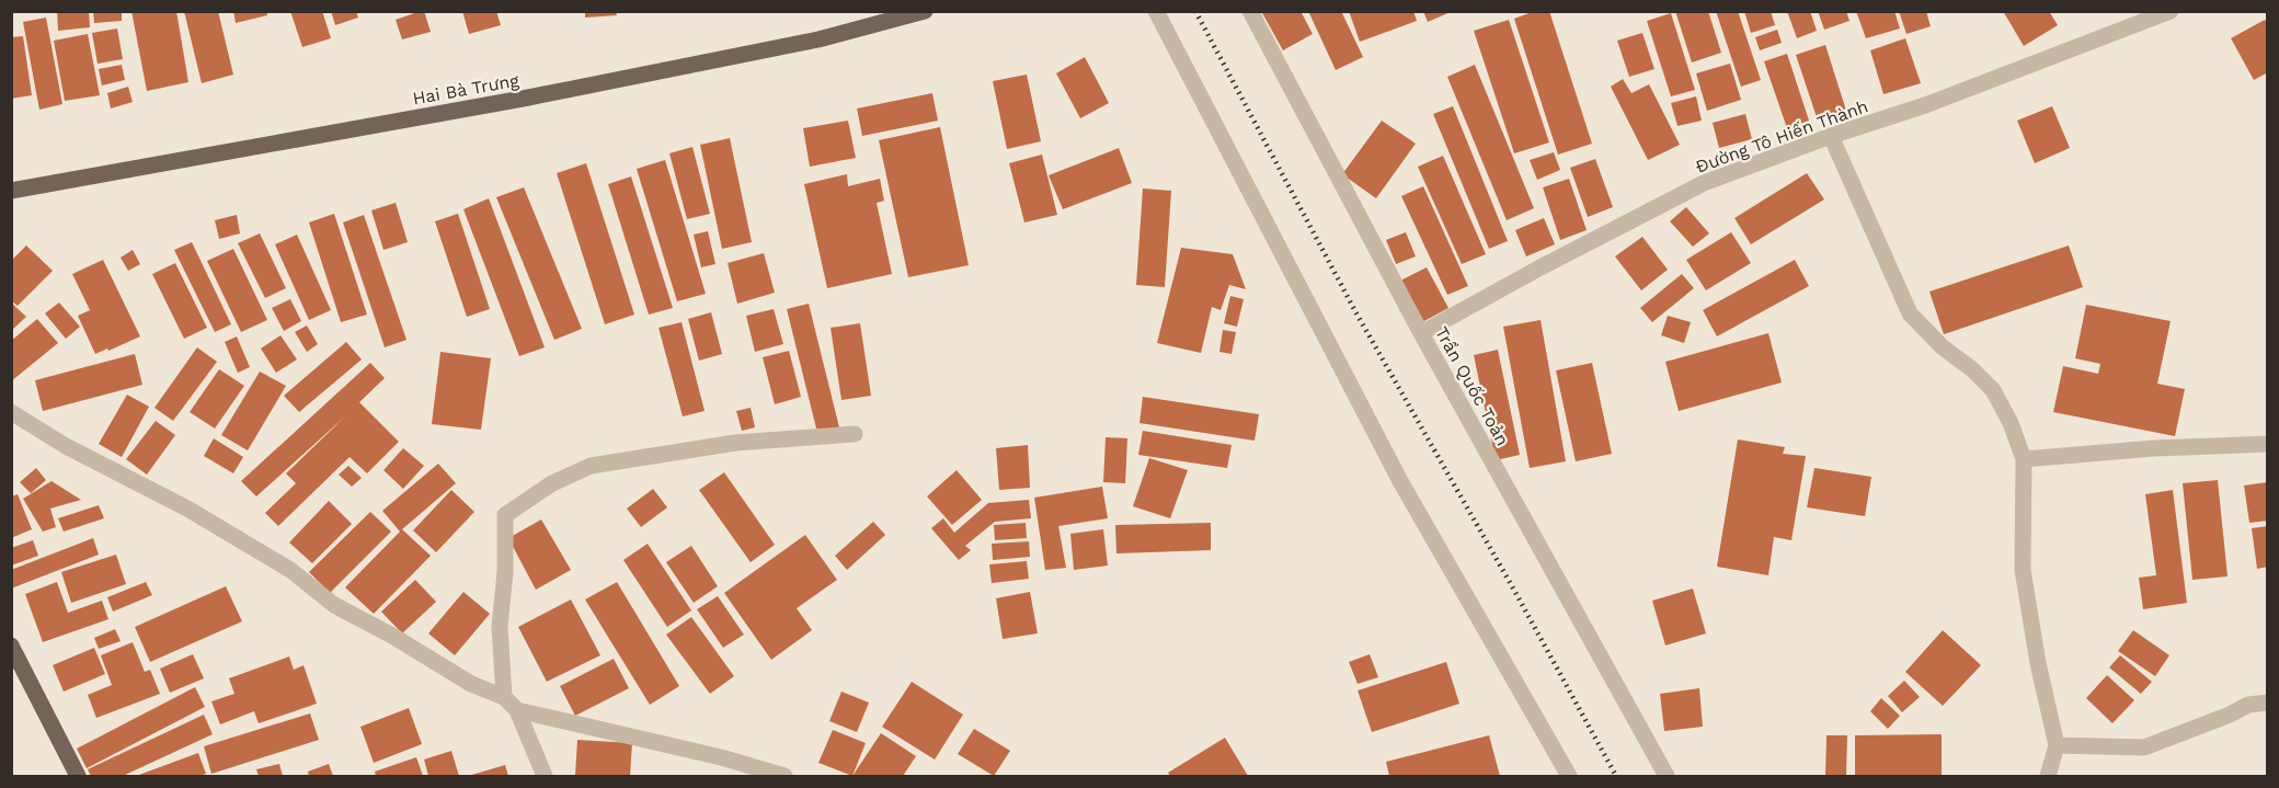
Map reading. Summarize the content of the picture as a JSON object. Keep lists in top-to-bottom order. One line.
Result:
{"streets":{"main road":["Hai Bà Trưng"],"street":["Đường Tô Hiến Thành","Trần Quốc Toản"]},"crossings":[["Đường Tô Hiến Thành","Trần Quốc Toản"]]}
